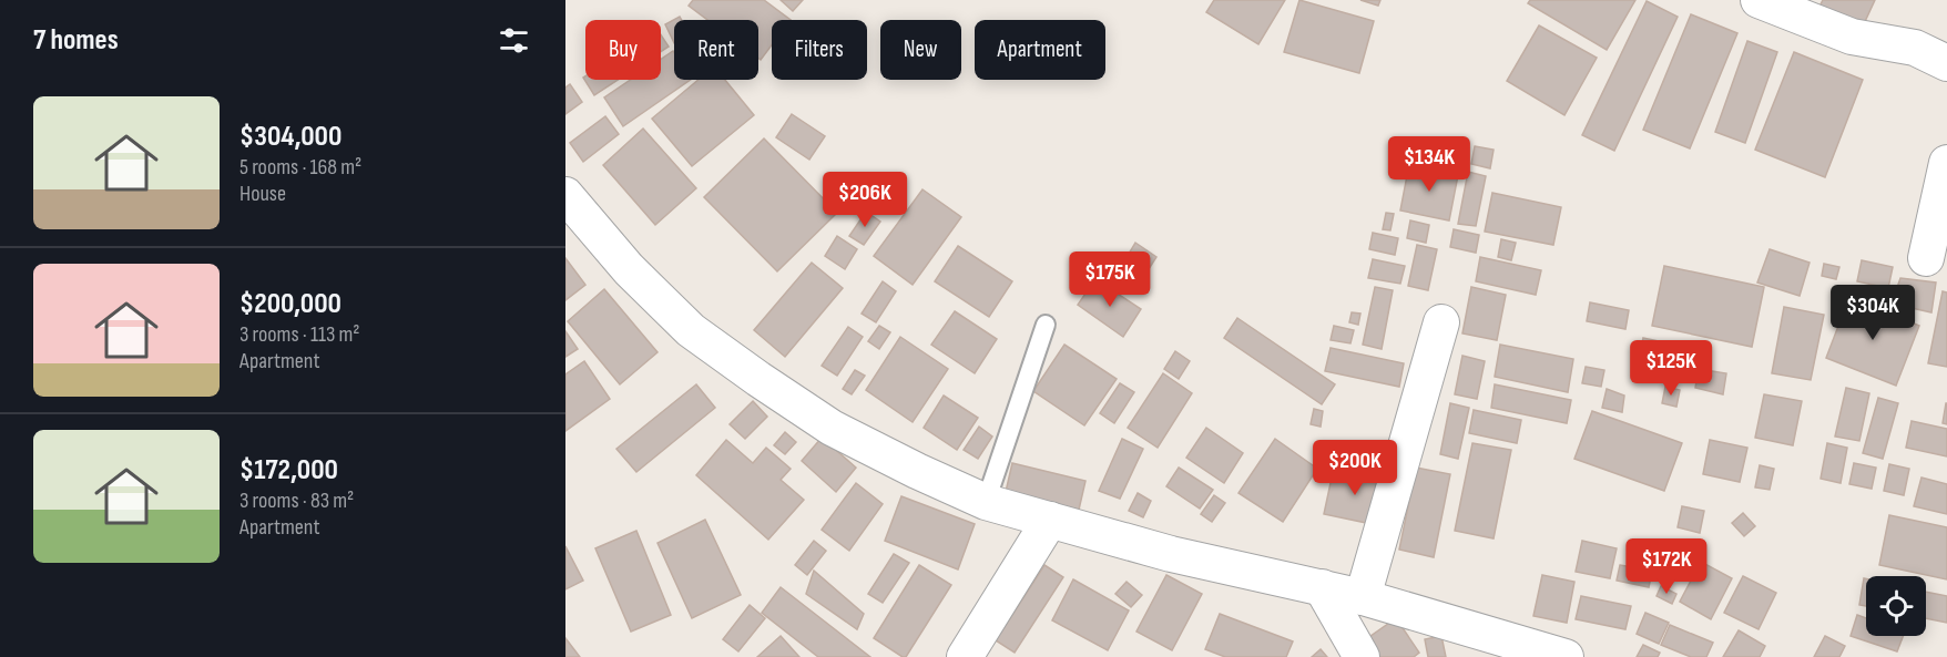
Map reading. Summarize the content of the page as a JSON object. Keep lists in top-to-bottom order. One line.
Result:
{"page":{"heading":"7 homes","chip":["Buy","Rent","Filters","New","Apartment"],"list":[{"name":"$304,000","note":"5 rooms · 168 m² · House"},{"name":"$200,000","note":"3 rooms · 113 m² · Apartment"},{"name":"$172,000","note":"3 rooms · 83 m² · Apartment"}],"price":["$134K","$206K","$175K","$304K","$125K","$200K","$172K"]}}
